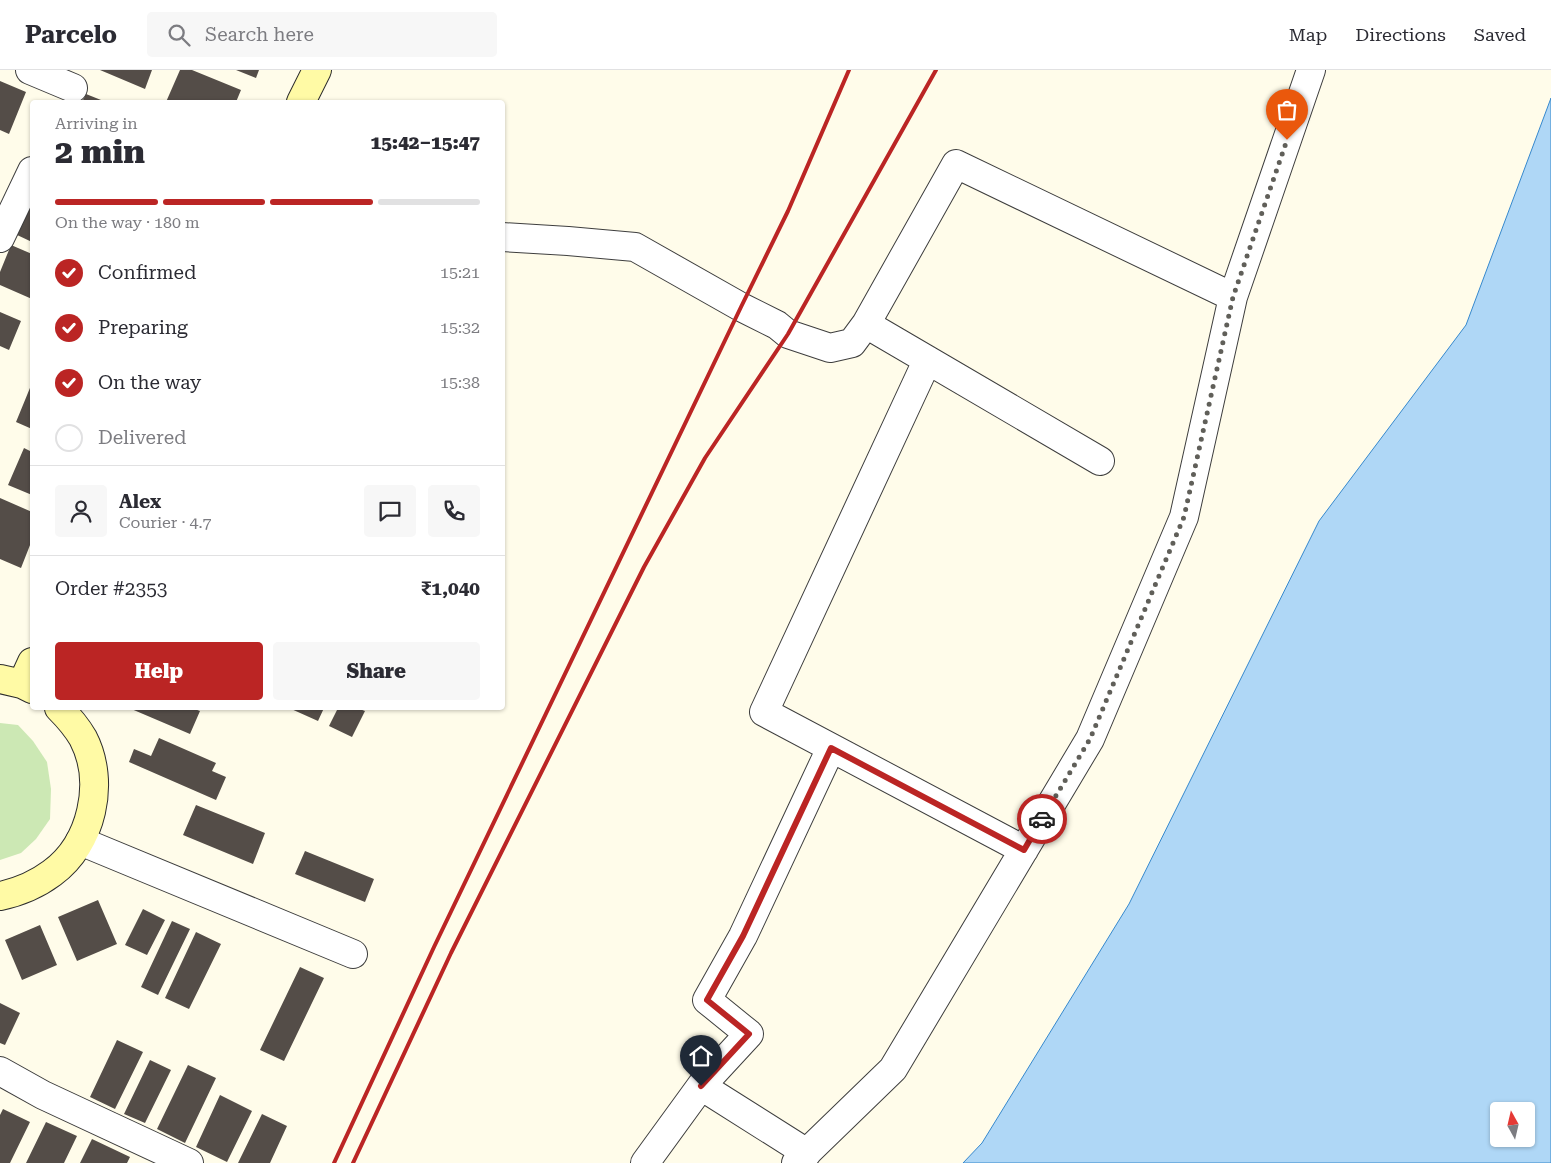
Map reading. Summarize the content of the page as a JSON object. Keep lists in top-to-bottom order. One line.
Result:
{"north":"top","page":{"header":"Parcelo","search":"Search here","nav":["Map","Directions","Saved"],"heading":["2 min","Arriving in","15:42–15:47"],"panel":["Alex","Courier · 4.7","Order #2353","₹1,040"],"bar":"On the way · 180 m","list":[["Confirmed","15:21"],["Preparing","15:32"],["On the way","15:38"],"Delivered"],"buttons":["Help","Share"]}}
